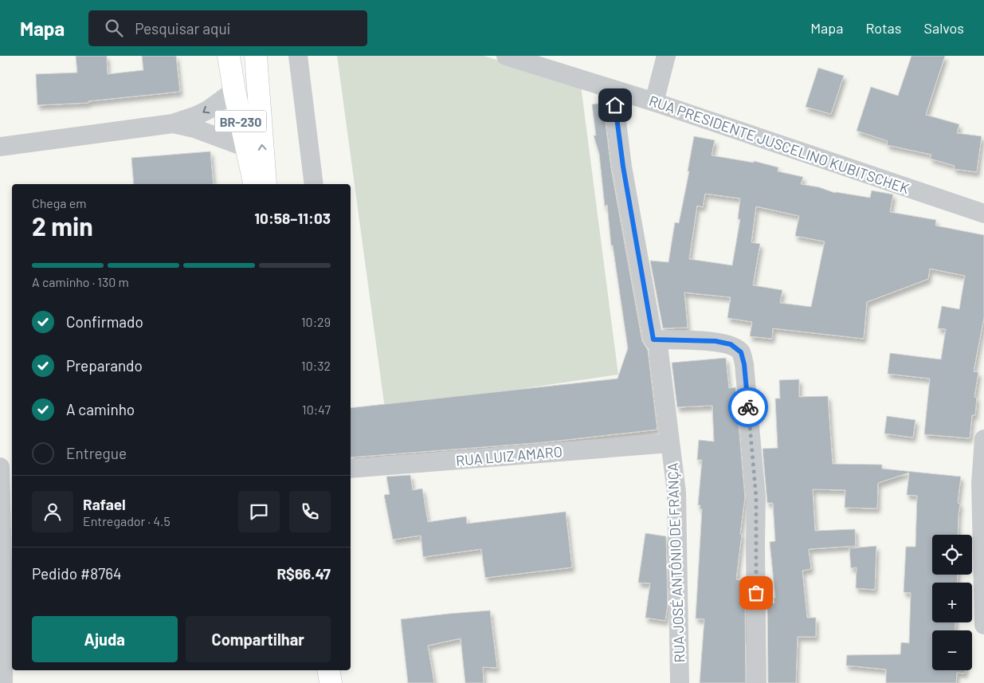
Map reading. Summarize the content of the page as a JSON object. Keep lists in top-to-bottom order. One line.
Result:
{"streets":{"main road":["BR-230"],"street":["RUA PRESIDENTE JUSCELINO KUBITSCHEK","RUA LUIZ AMARO","RUA JOSÉ ANTÔNIO DE FRANÇA"]},"crossings":[["RUA PRESIDENTE JUSCELINO KUBITSCHEK","RUA JOSÉ ANTÔNIO DE FRANÇA"],["RUA LUIZ AMARO","RUA JOSÉ ANTÔNIO DE FRANÇA"]],"page":{"header":"Mapa","search":"Pesquisar aqui","nav":["Mapa","Rotas","Salvos"],"heading":["2 min","Chega em","10:58–11:03"],"panel":["Rafael","Entregador · 4.5","Pedido #8764","R$66.47"],"bar":"A caminho · 130 m","list":[["Confirmado","10:29"],["Preparando","10:32"],["A caminho","10:47"],"Entregue"],"map_buttons":["+","−"],"buttons":["Ajuda","Compartilhar"]}}
